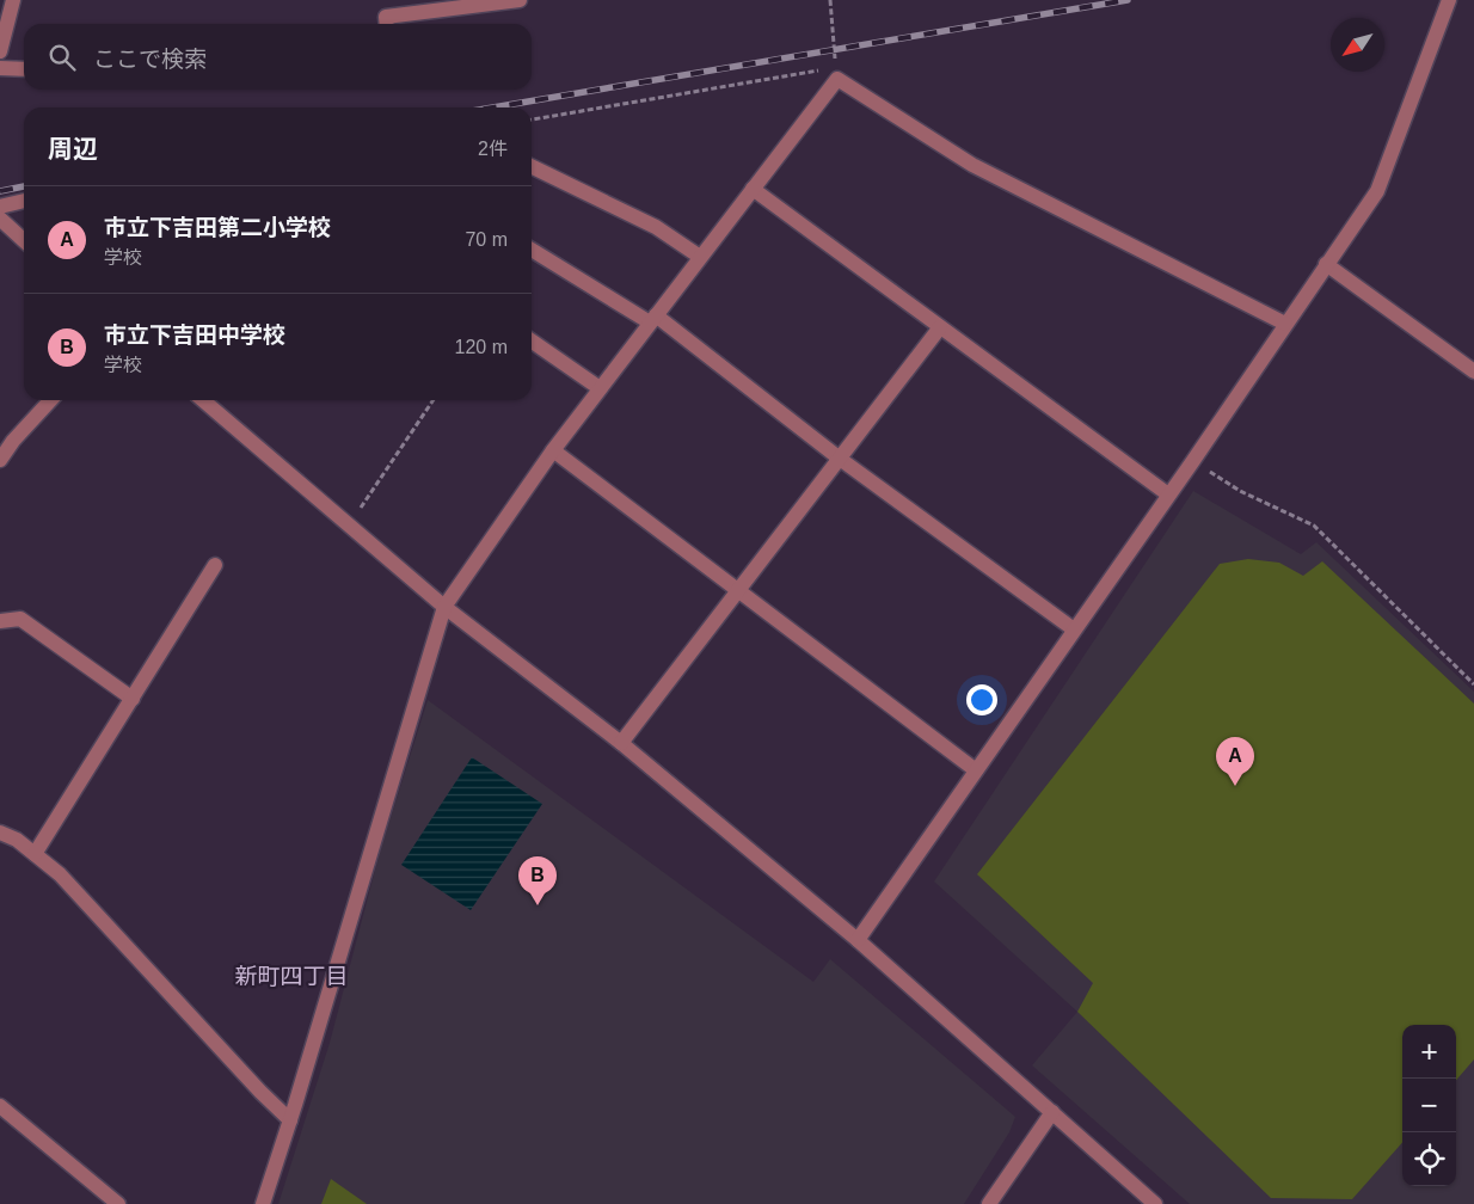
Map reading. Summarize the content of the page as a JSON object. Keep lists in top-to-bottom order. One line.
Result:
{"districts":["新町四丁目"],"north":"bottom left","page":{"search":"ここで検索","heading":["周辺","2件"],"list":[{"mark":"A","name":"市立下吉田第二小学校","note":"学校","value":"70 m"},{"mark":"B","name":"市立下吉田中学校","note":"学校","value":"120 m"}],"pins":["A","B"],"map_buttons":["+","−"]}}
